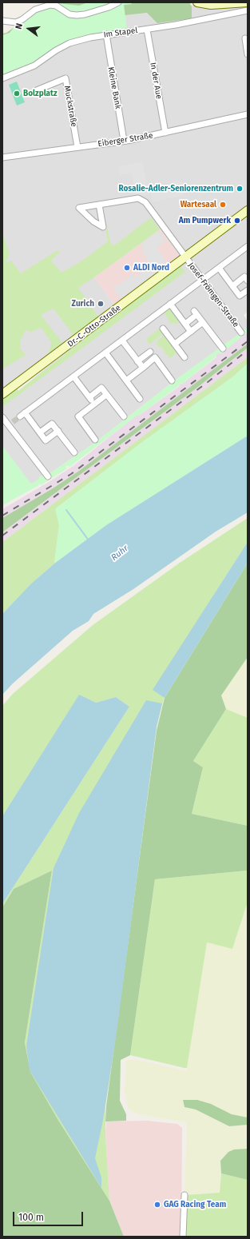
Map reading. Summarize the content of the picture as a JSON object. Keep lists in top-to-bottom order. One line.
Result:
{"streets":{"street":["Im Stapel","In der Aue","Kleine Bank","Muckstraße","Eiberger Straße","Josef-Frömgen-Straße","Dr.-C.-Otto-Straße"]},"crossings":[["Im Stapel","In der Aue"],["Im Stapel","Kleine Bank"],["In der Aue","Eiberger Straße"],["Kleine Bank","Eiberger Straße"],["Muckstraße","Eiberger Straße"],["Josef-Frömgen-Straße","Dr.-C.-Otto-Straße"]],"water":["Ruhr"],"places":["Bolzplatz","Rosalie-Adler-Seniorenzentrum","Wartesaal","Am Pumpwerk","ALDI Nord","Zurich","GAG Racing Team"],"scale_bar":"100 m","north":"left"}
